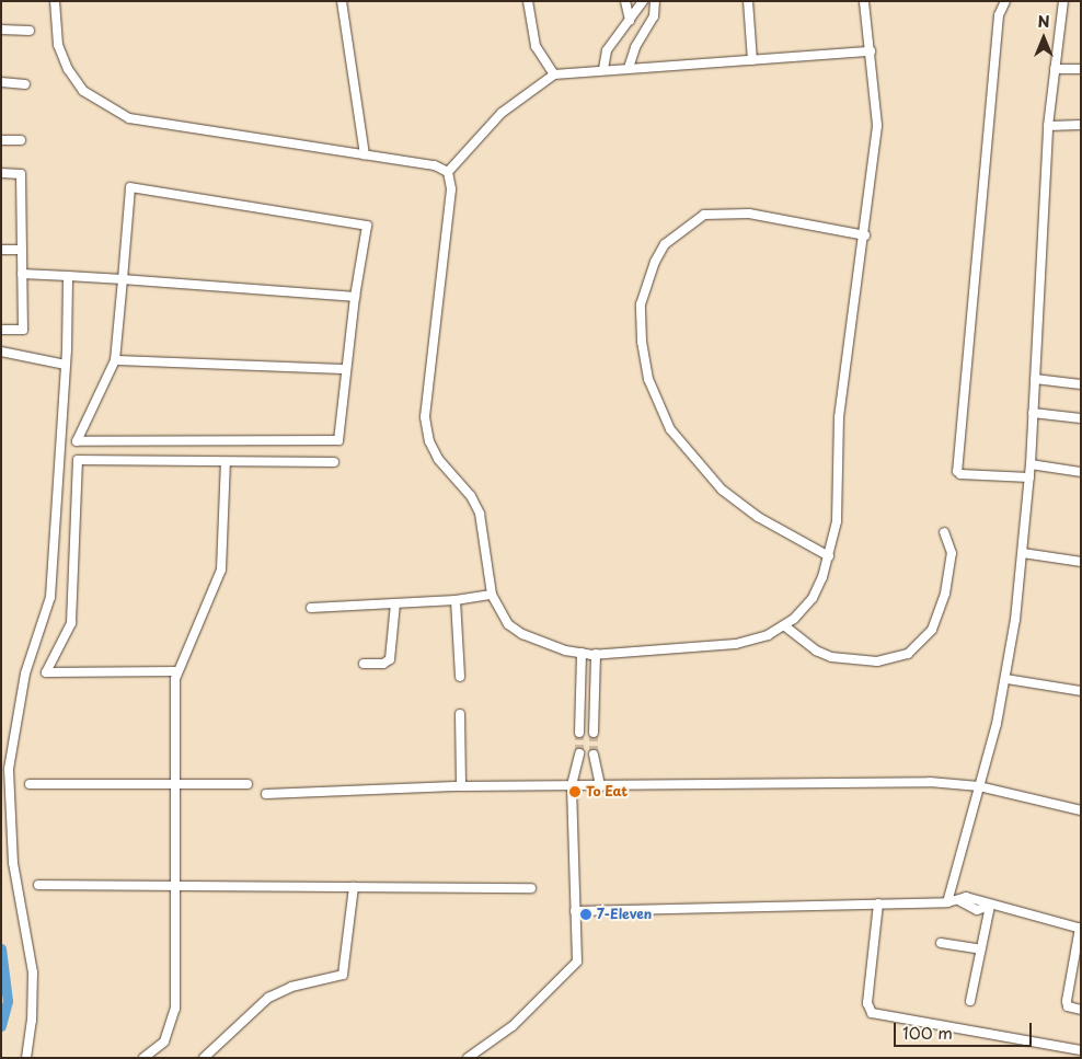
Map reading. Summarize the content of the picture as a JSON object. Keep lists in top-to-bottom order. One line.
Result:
{"places":["To Eat","7-Eleven"],"scale_bar":"100 m","north":"top"}
